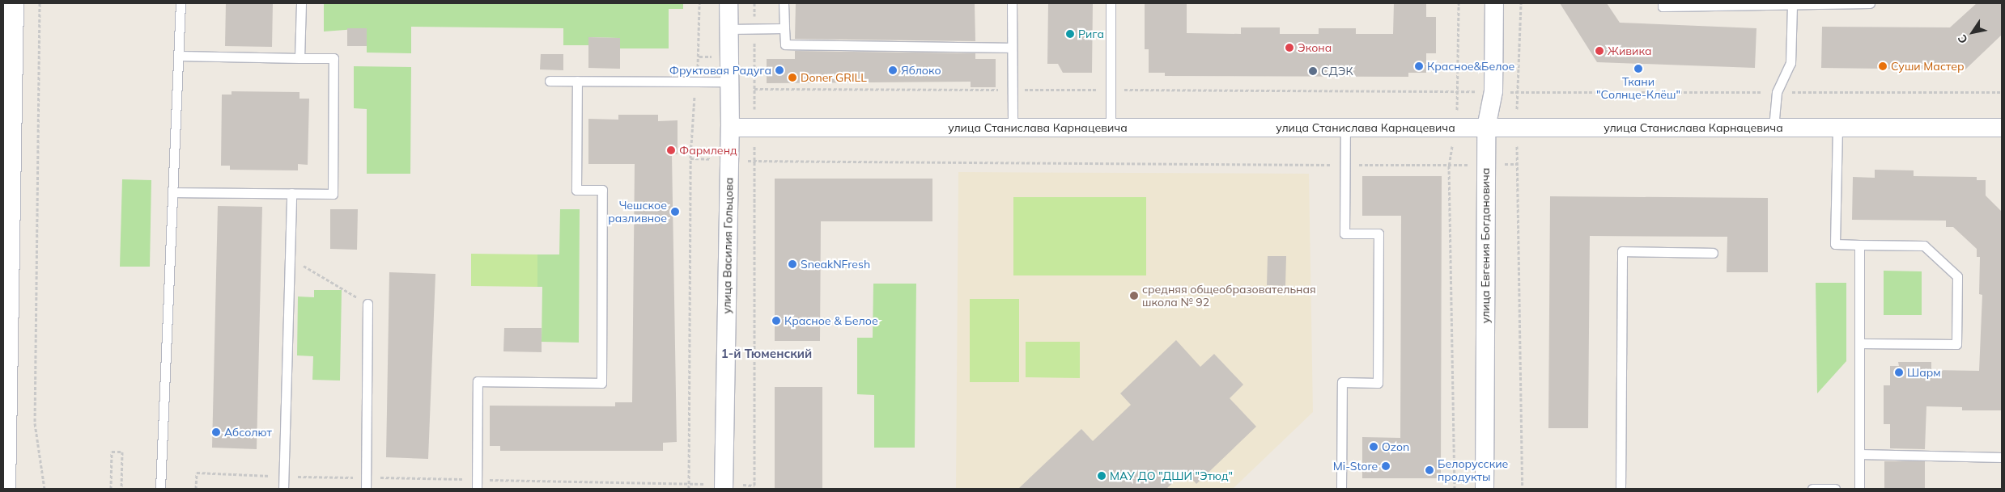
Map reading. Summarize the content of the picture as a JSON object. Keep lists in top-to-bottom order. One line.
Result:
{"streets":{"street":["улица Станислава Карнацевича","улица Василия Гольцова","улица Евгения Богдановича"]},"crossings":[["улица Станислава Карнацевича","улица Василия Гольцова"],["улица Станислава Карнацевича","улица Евгения Богдановича"]],"districts":["1-й Тюменский"],"places":["Рига","Экона","Живика","Красное&Белое","Суши Мастер","Ткани \"Солнце-Клёш\"","Фруктовая Радуга","Яблоко","СДЭК","Doner GRILL","Фармленд","Чешское разливное","SneakNFresh","средняя общеобразовательная школа № 92","Красное & Белое","Шарм","Абсолют","Ozon","Mi-Store","Белорусские продукты","МАУ ДО \"ДШИ \"Этюд\""],"north":"bottom left"}
